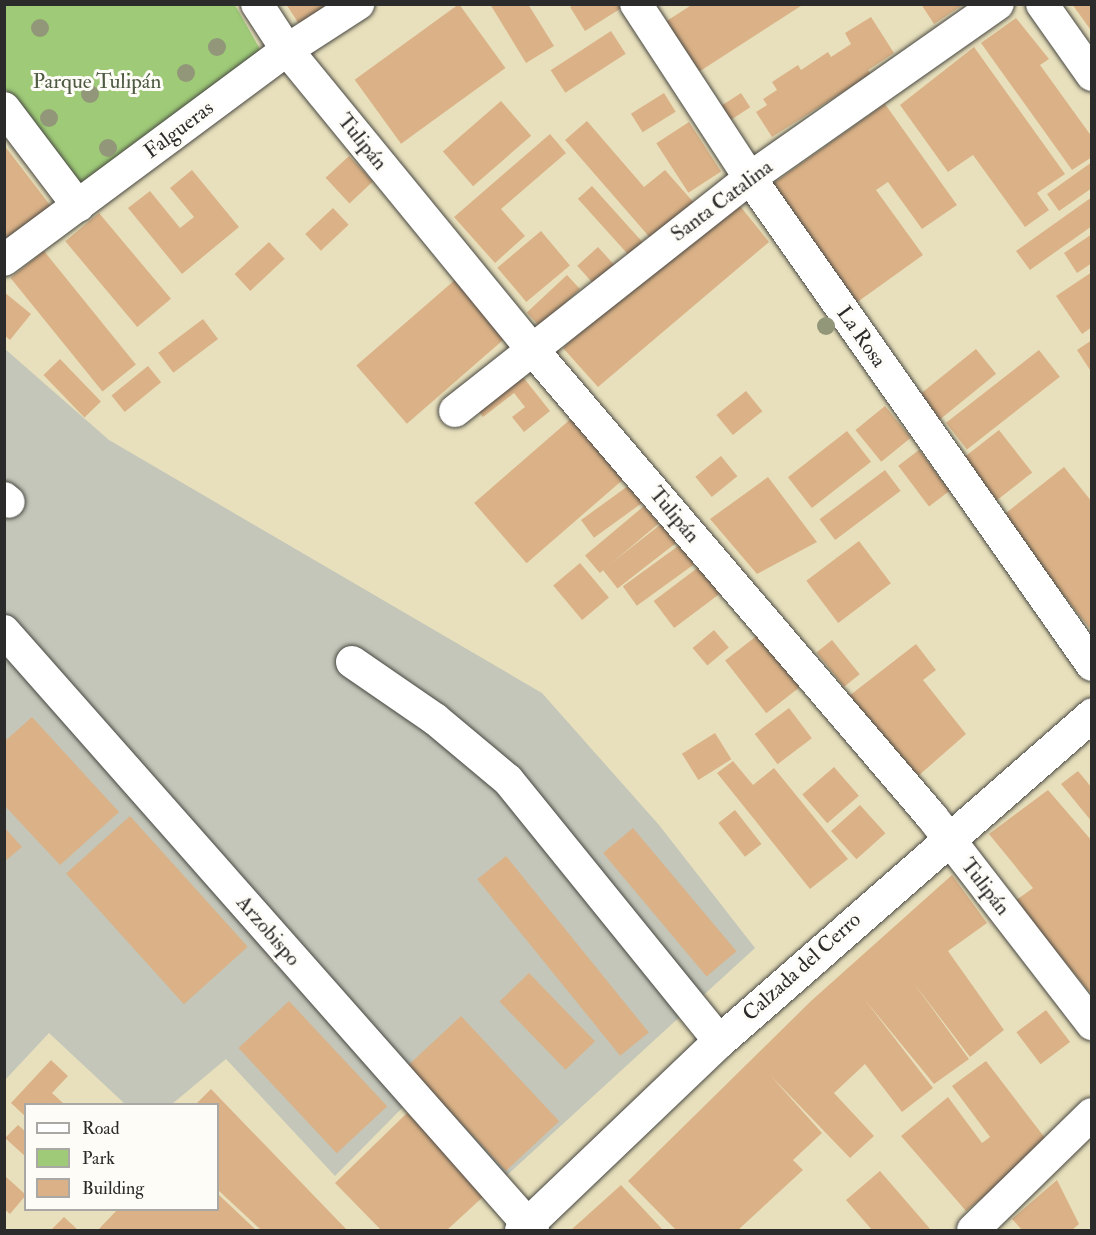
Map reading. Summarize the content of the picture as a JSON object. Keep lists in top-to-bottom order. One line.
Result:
{"streets":{"main road":["Calzada del Cerro"],"street":["Falgueras","Tulipán","Santa Catalina","La Rosa","Arzobispo"]},"crossings":[["Falgueras","Tulipán"],["Tulipán","Santa Catalina"],["Tulipán","Calzada del Cerro"],["Santa Catalina","La Rosa"],["Arzobispo","Calzada del Cerro"]],"parks":["Parque Tulipán"],"legend":["Road","Park","Building"]}
